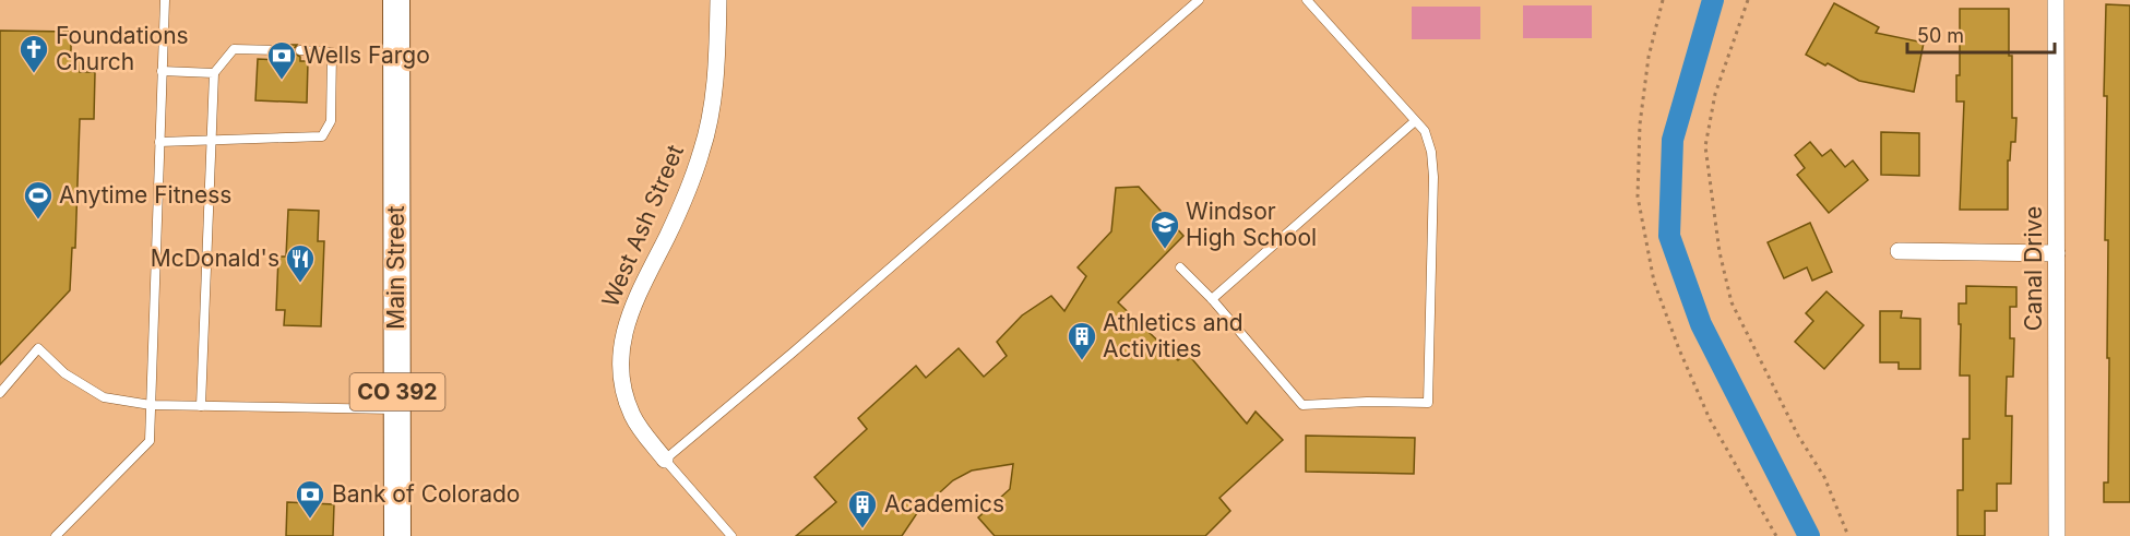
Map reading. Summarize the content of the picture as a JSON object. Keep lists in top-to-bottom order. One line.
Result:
{"streets":{"main road":["Main Street","CO 392"],"street":["West Ash Street","Canal Drive"]},"places":{"church":["Foundations Church"],"bank":["Wells Fargo","Bank of Colorado"],"sports":["Anytime Fitness"],"school or university":["Windsor High School"],"restaurant":["McDonald's"],"building":["Athletics and Activities","Academics"]},"scale_bar":"50 m"}
